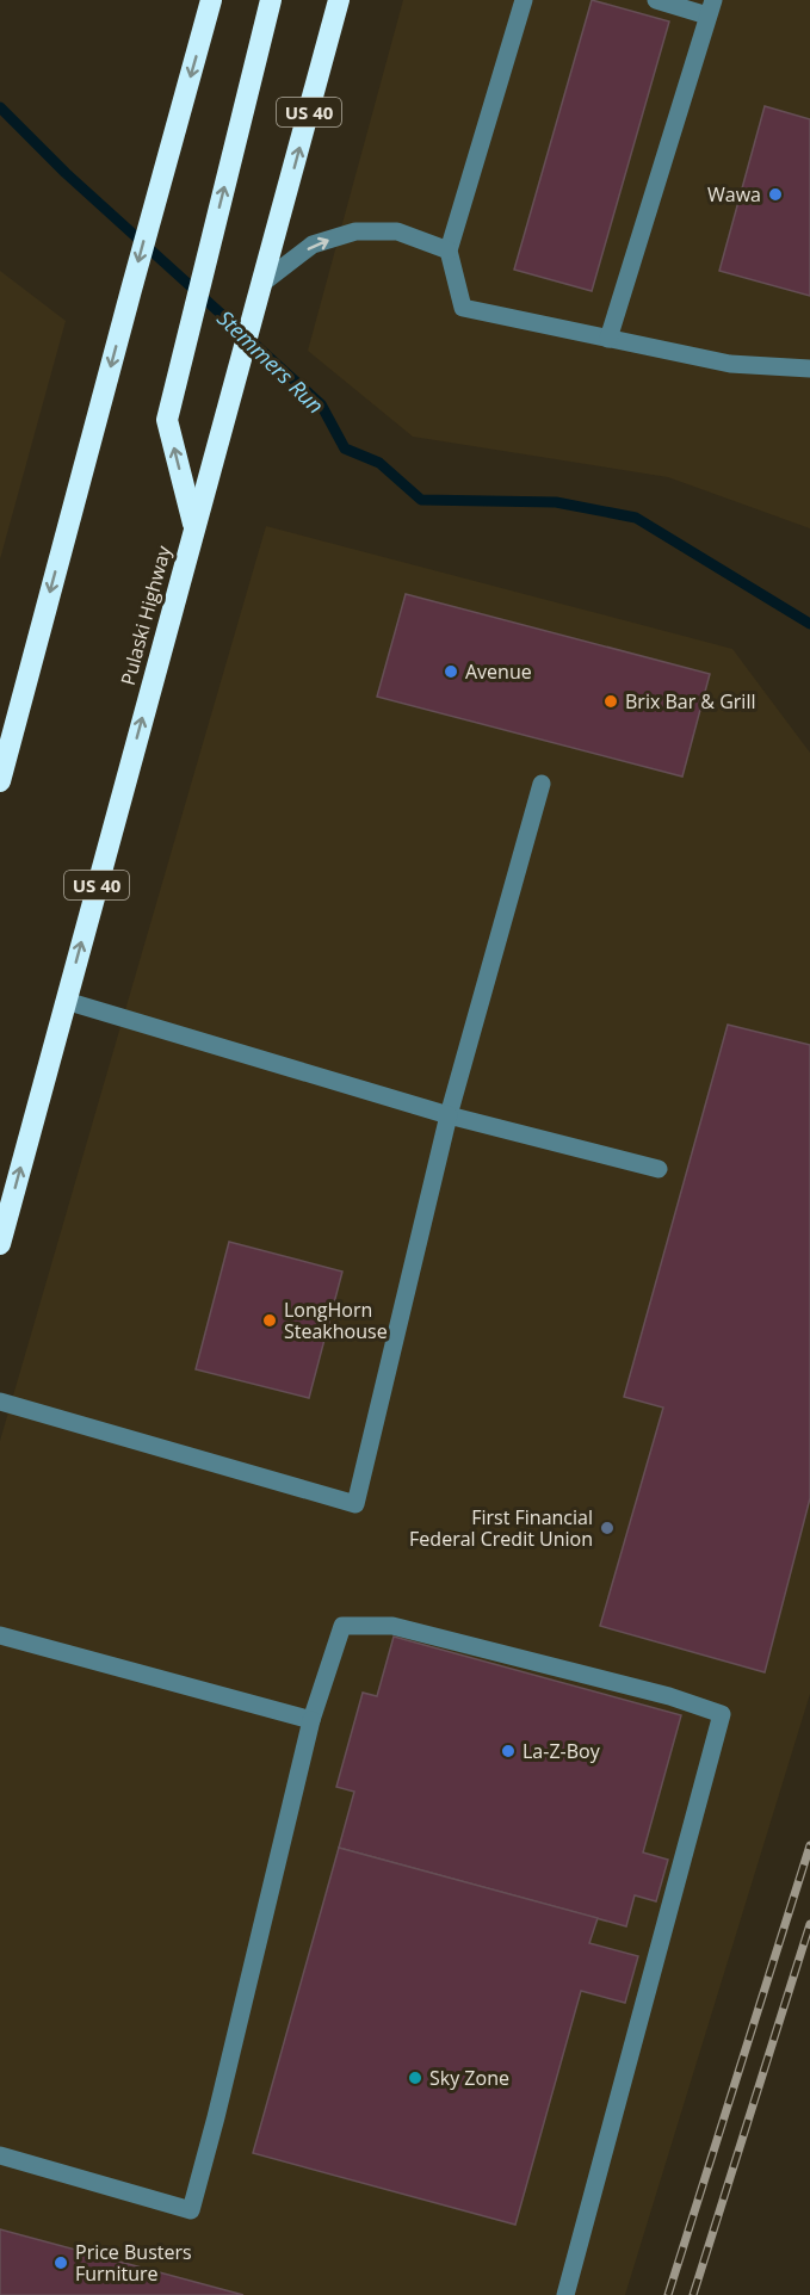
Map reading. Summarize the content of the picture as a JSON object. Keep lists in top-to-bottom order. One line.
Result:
{"streets":{"highway":["US 40","Pulaski Highway"]},"water":["Stemmers Run"],"places":["Wawa","Avenue","Brix Bar & Grill","LongHorn Steakhouse","First Financial Federal Credit Union","La-Z-Boy","Sky Zone","Price Busters Furniture"]}
